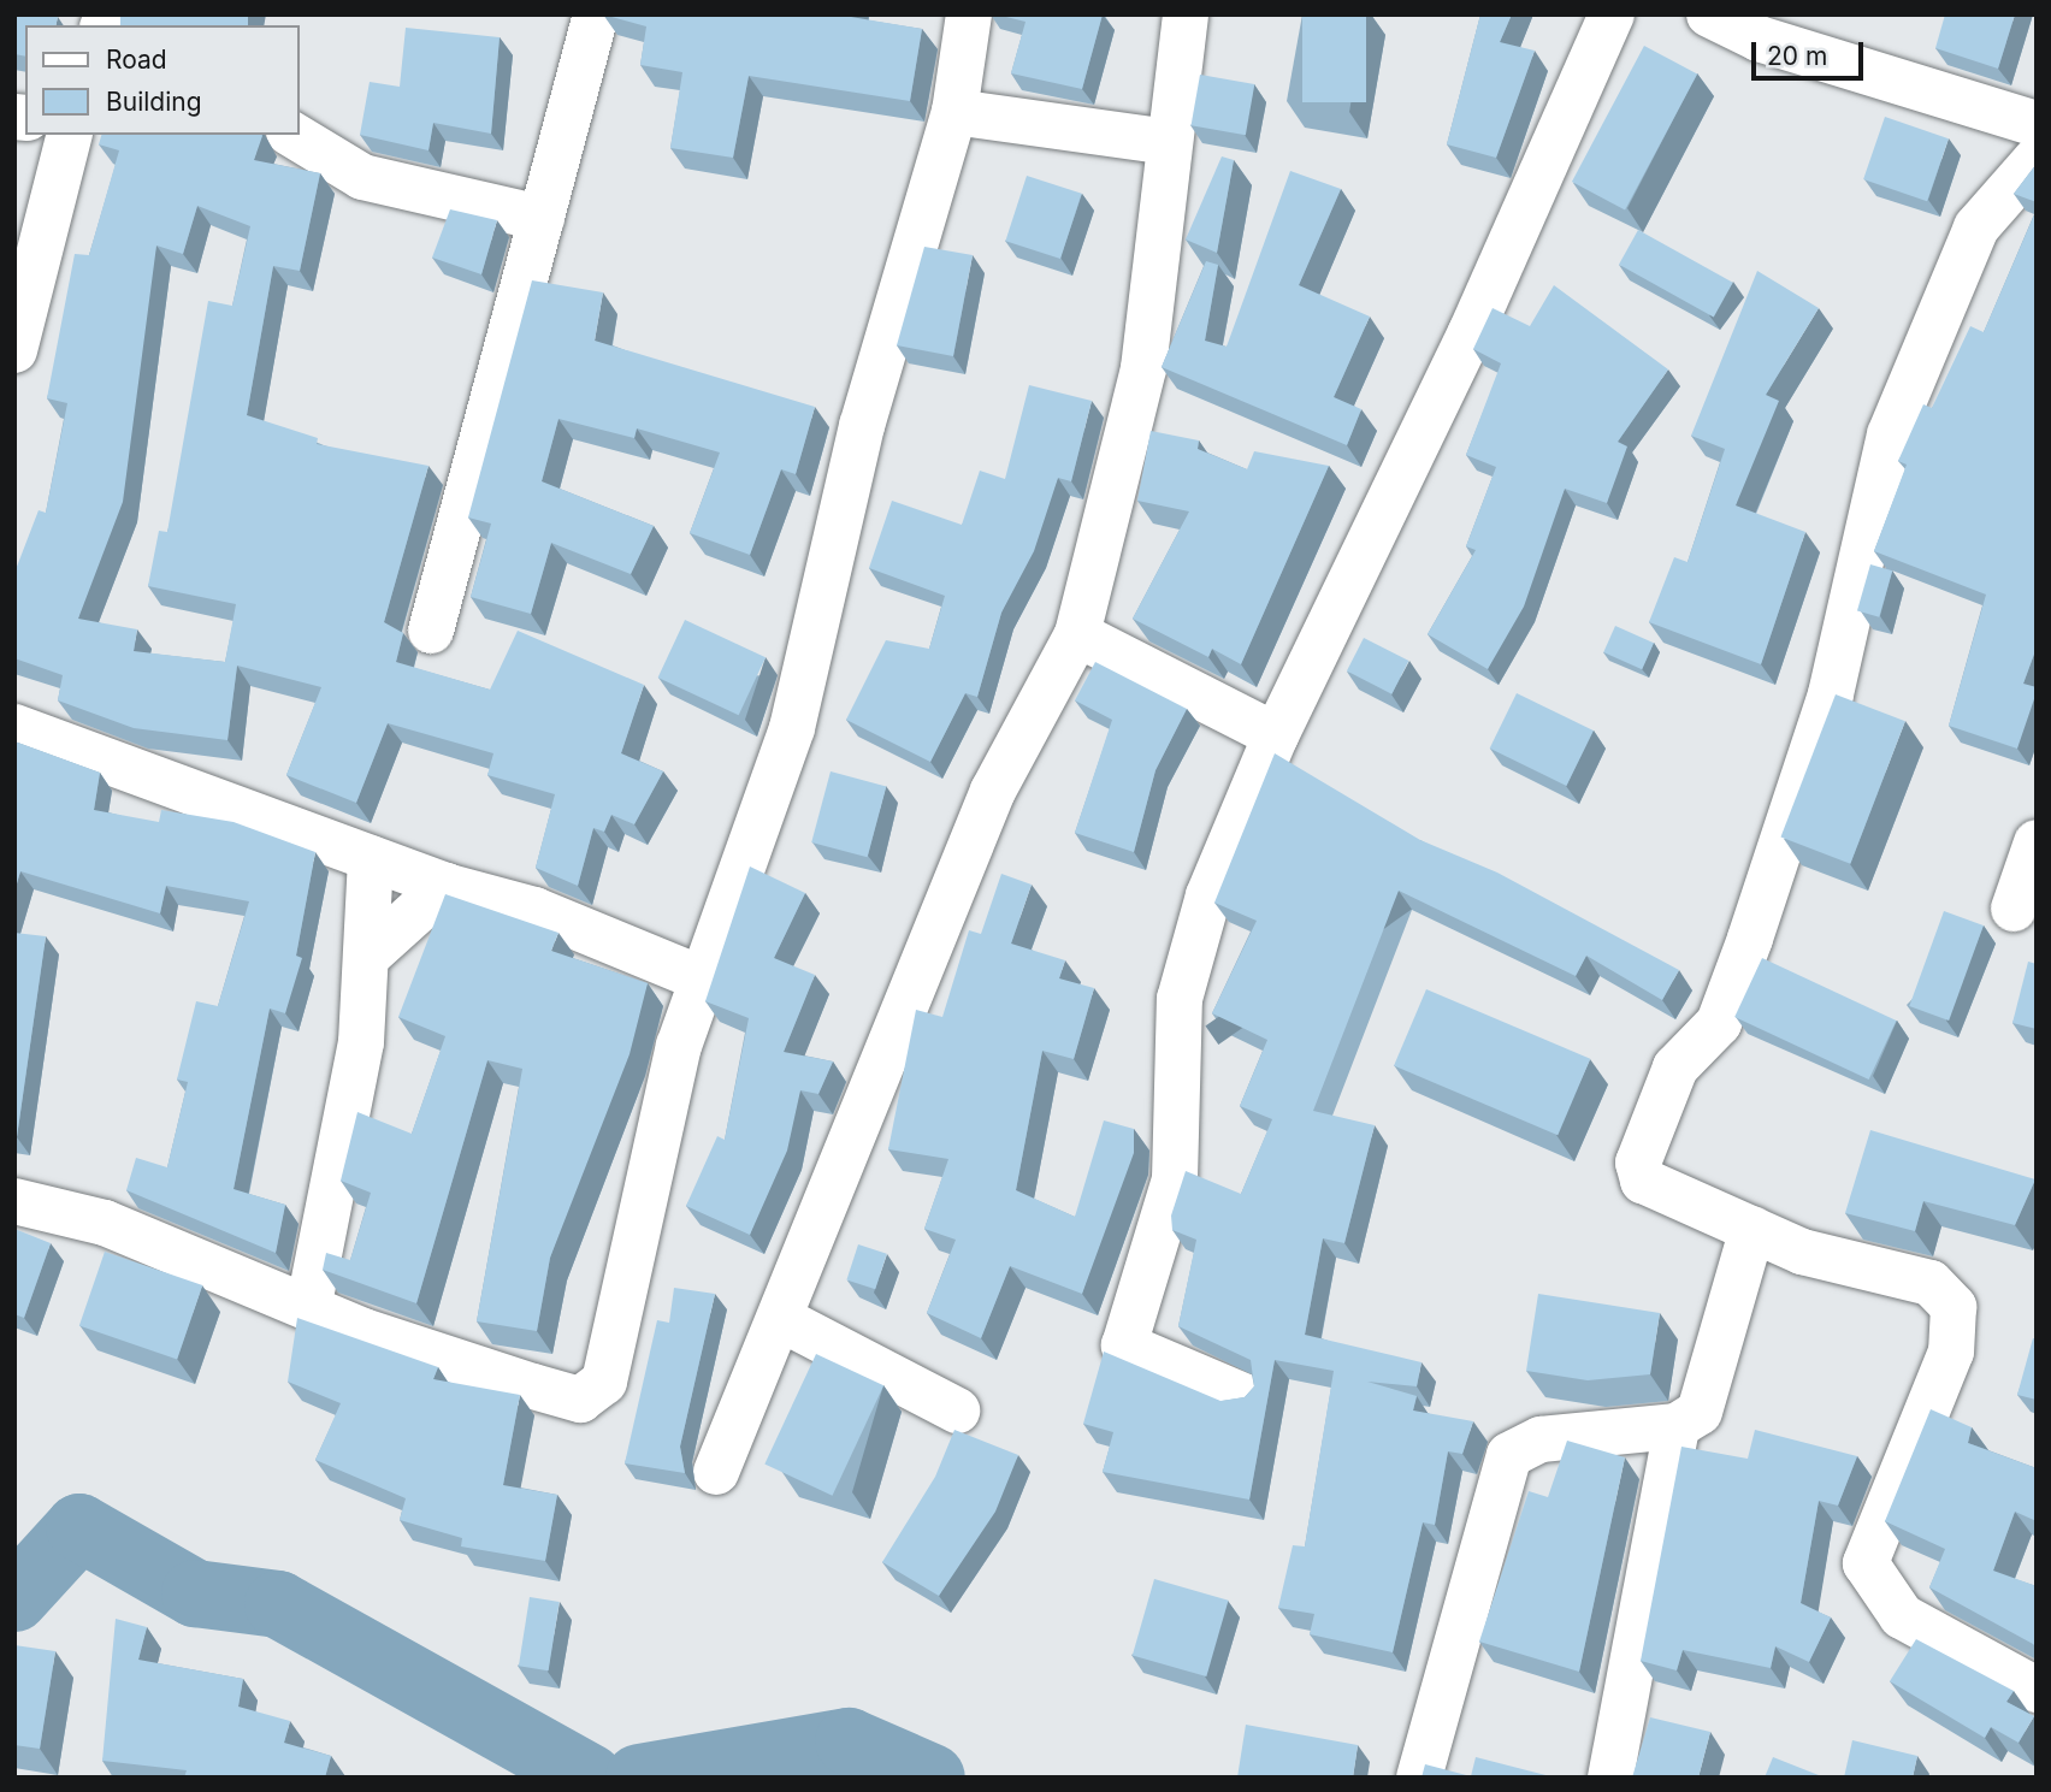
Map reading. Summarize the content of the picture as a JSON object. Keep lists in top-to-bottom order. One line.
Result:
{"legend":["Road","Building"],"scale_bar":"20 m"}
